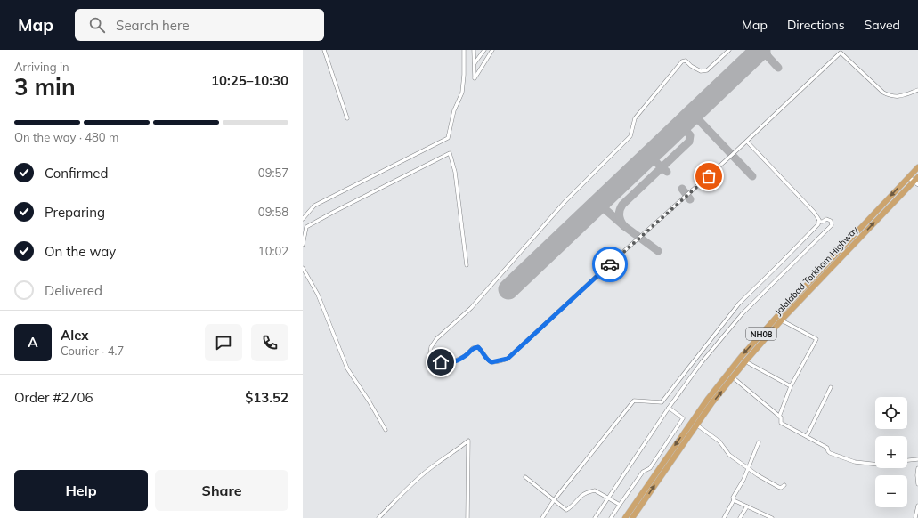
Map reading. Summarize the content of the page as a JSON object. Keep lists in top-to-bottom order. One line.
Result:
{"streets":{"highway":["Jalalabad Torkham Highway","NH08"]},"page":{"header":"Map","search":"Search here","nav":["Map","Directions","Saved"],"heading":["3 min","Arriving in","10:25–10:30"],"panel":["Alex","Courier · 4.7","Order #2706","$13.52"],"bar":"On the way · 480 m","list":[["Confirmed","09:57"],["Preparing","09:58"],["On the way","10:02"],"Delivered"],"round":"A","map_buttons":["+","−"],"buttons":["Help","Share"]}}
